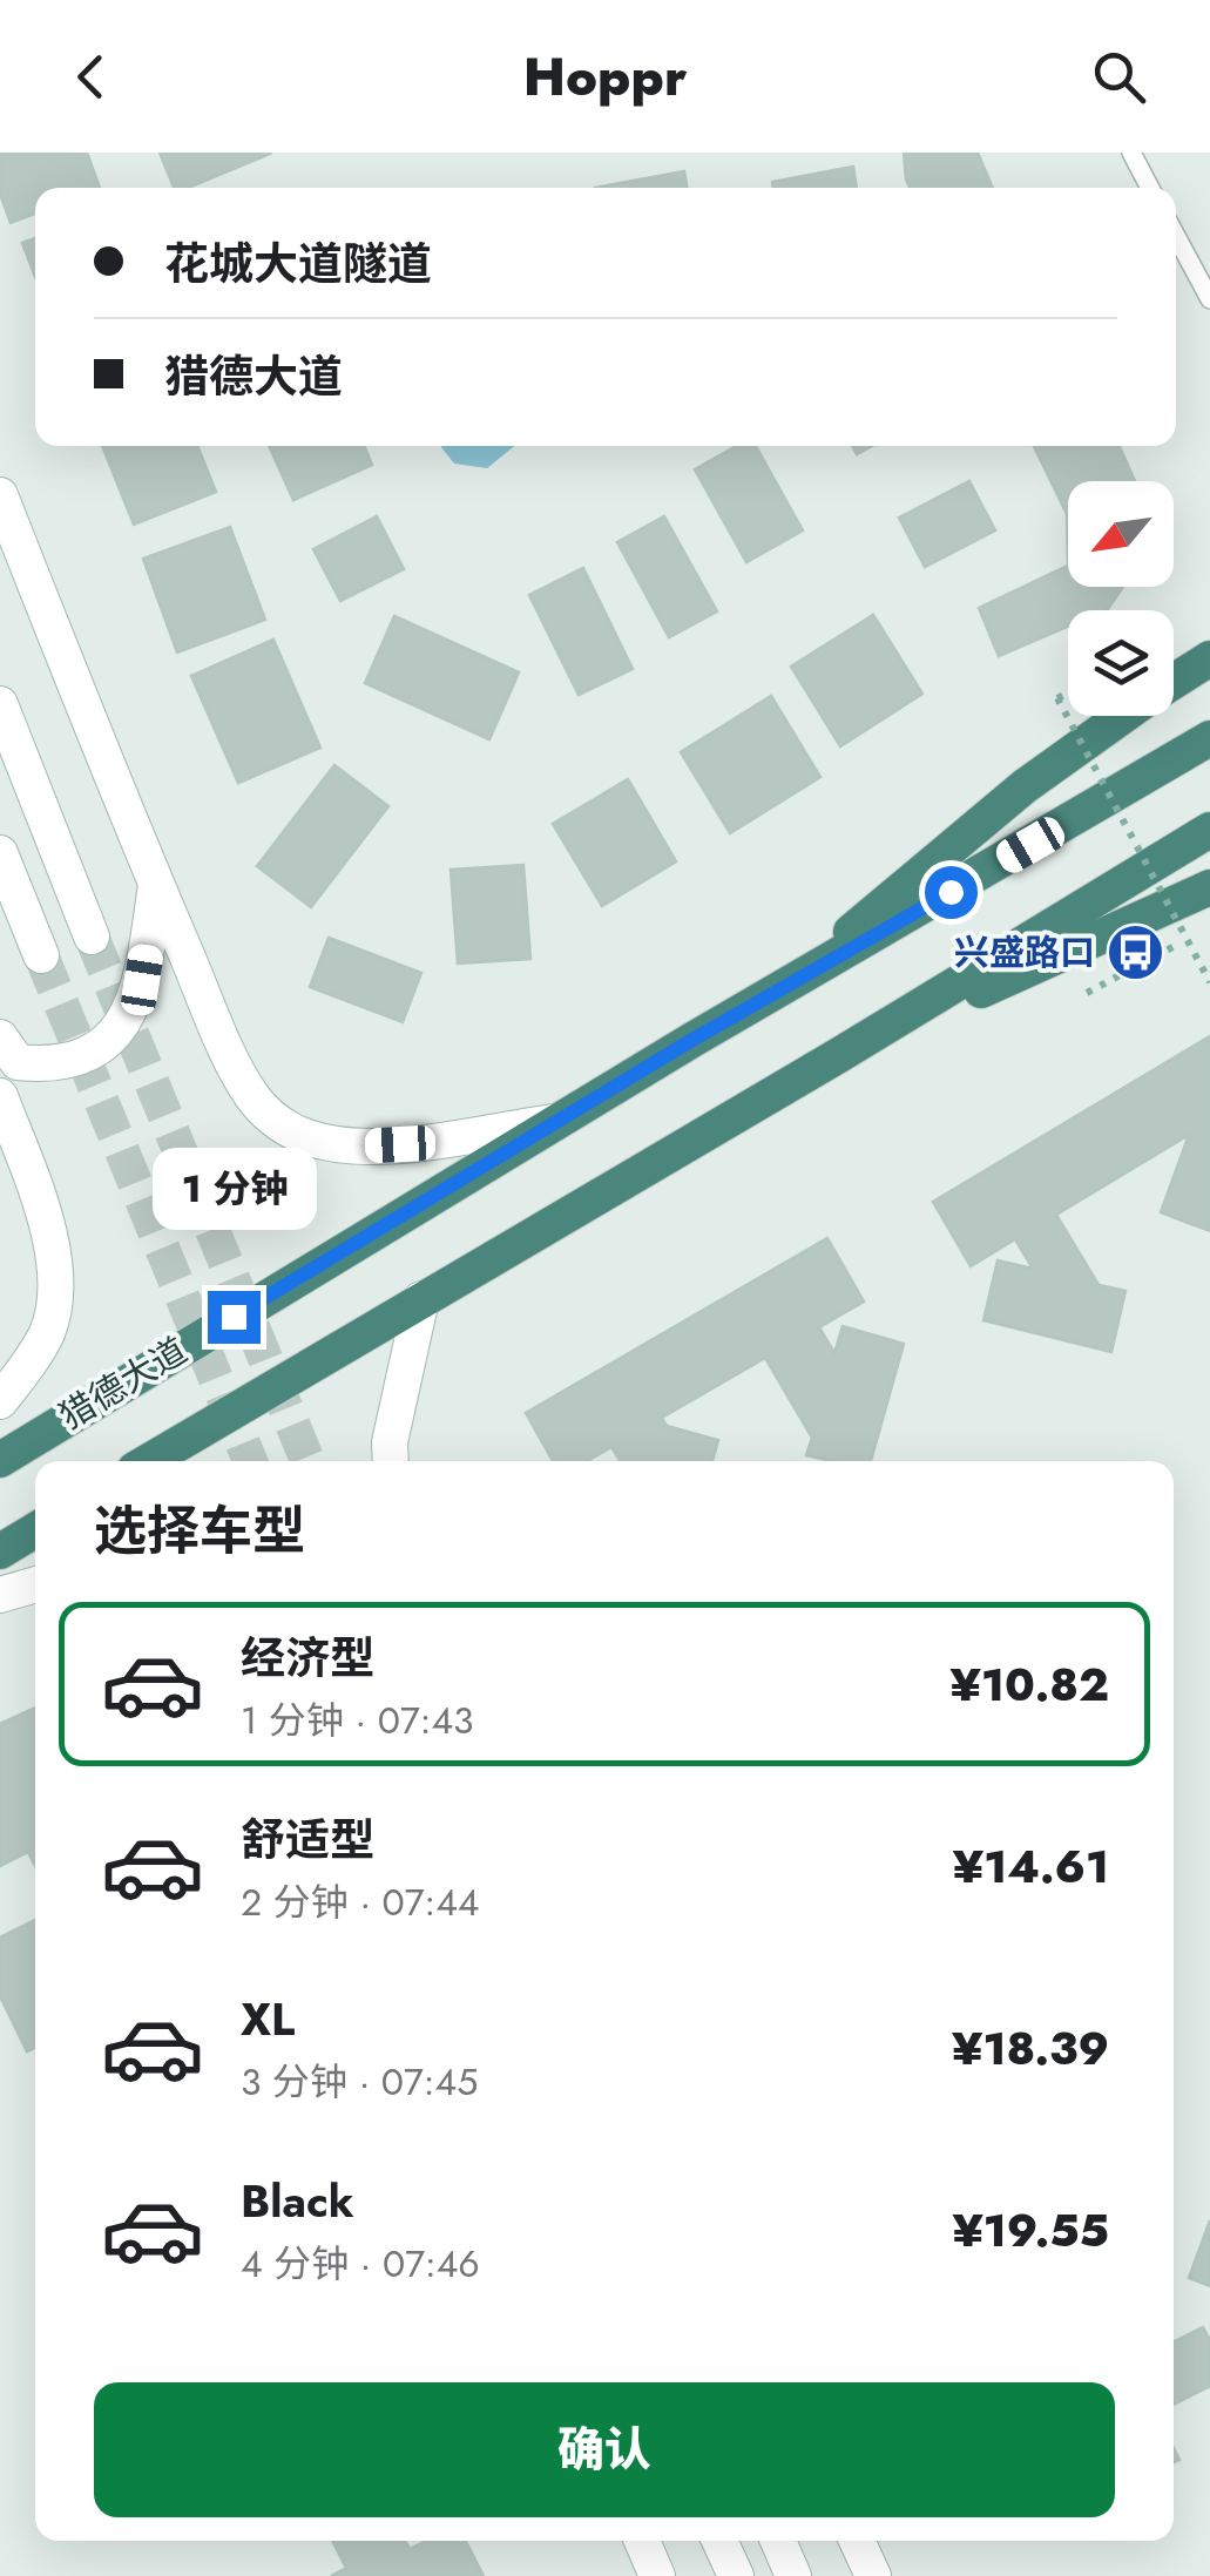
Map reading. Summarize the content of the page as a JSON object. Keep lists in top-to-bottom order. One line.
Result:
{"streets":{"highway":["猎德大道"]},"places":{"bus stop":["兴盛路口"]},"north":"bottom left","page":{"header":"Hoppr","banner":["花城大道隧道","猎德大道"],"bubble":"1 分钟","heading":"选择车型","list":[{"name":"经济型","note":"1 分钟 · 07:43","value":"¥10.82"},{"name":"舒适型","note":"2 分钟 · 07:44","value":"¥14.61"},{"name":"XL","note":"3 分钟 · 07:45","value":"¥18.39"},{"name":"Black","note":"4 分钟 · 07:46","value":"¥19.55"}],"buttons":"确认"}}
